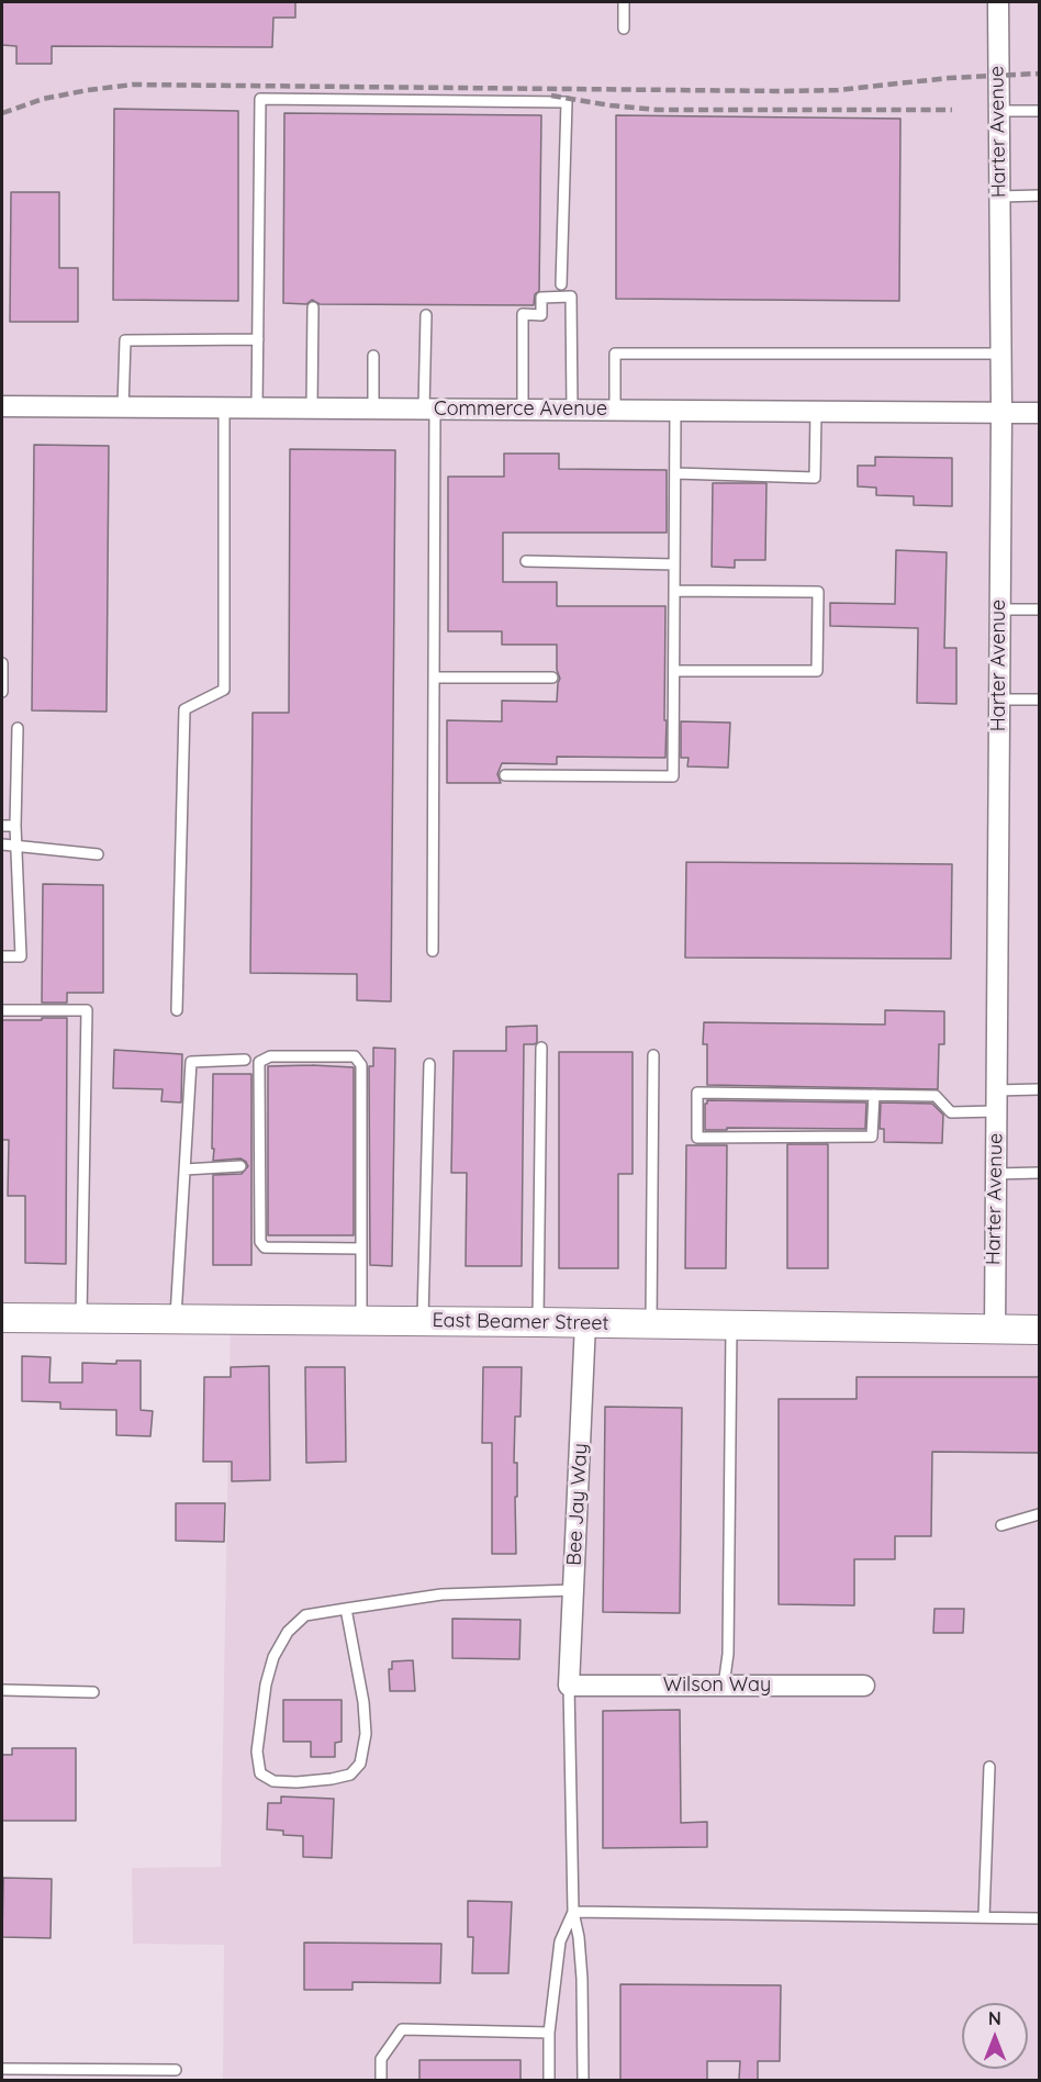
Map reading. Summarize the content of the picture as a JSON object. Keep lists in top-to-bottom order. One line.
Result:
{"streets":{"street":["Harter Avenue","Commerce Avenue","East Beamer Street","Bee Jay Way","Wilson Way"]},"crossings":[["Harter Avenue","Commerce Avenue"],["Harter Avenue","East Beamer Street"],["East Beamer Street","Bee Jay Way"],["Bee Jay Way","Wilson Way"]],"north":"top"}
